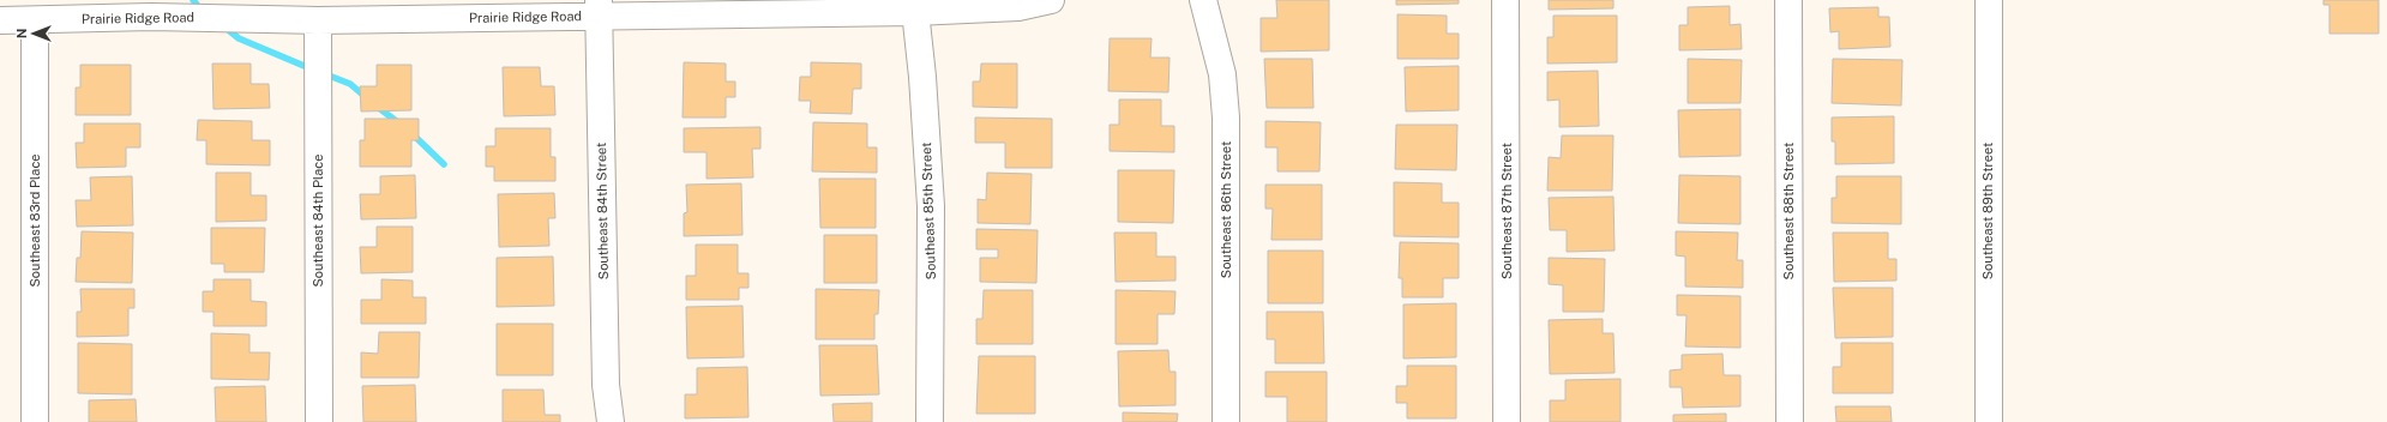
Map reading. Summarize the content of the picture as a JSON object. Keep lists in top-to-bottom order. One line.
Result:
{"streets":{"street":["Prairie Ridge Road","Southeast 86th Street","Southeast 84th Street","Southeast 85th Street","Southeast 87th Street","Southeast 88th Street","Southeast 89th Street","Southeast 83rd Place","Southeast 84th Place"]},"crossings":[["Prairie Ridge Road","Southeast 84th Street"],["Prairie Ridge Road","Southeast 85th Street"],["Prairie Ridge Road","Southeast 83rd Place"],["Prairie Ridge Road","Southeast 84th Place"]],"north":"left"}
